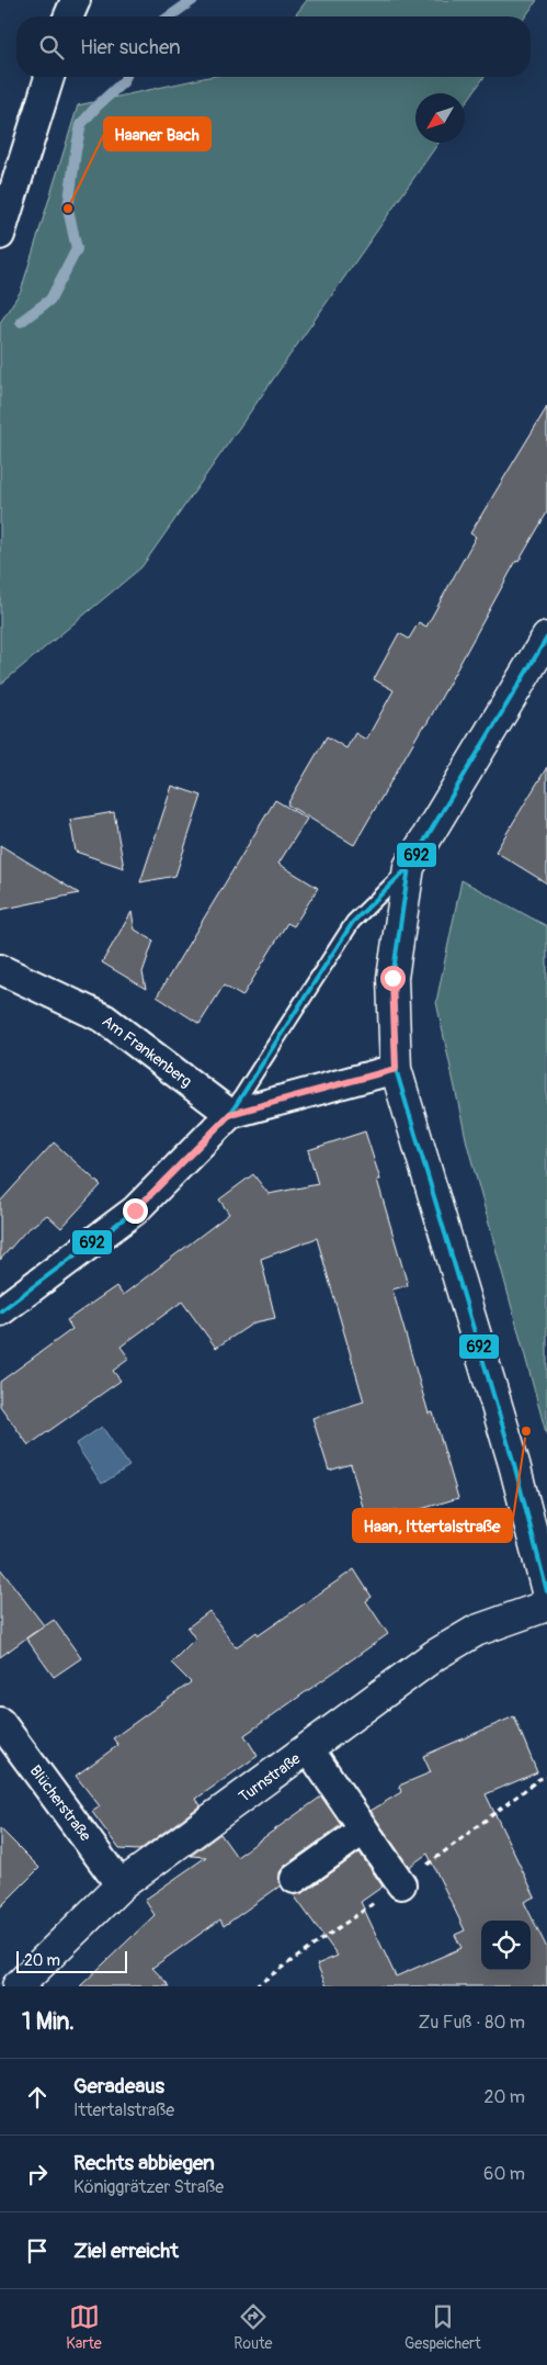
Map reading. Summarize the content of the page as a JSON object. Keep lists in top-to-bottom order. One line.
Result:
{"streets":{"main road":["Turnstraße"],"street":["Am Frankenberg","Blücherstraße"]},"crossings":[["Turnstraße","Blücherstraße"]],"places":["Haaner Bach","Haan, Ittertalstraße"],"lines":["transit line 692"],"scale_bar":"20 m","north":"bottom left","page":{"search":"Hier suchen","scale":"20 m","heading":["1 Min.","Zu Fuß · 80 m"],"list":[["Geradeaus","Ittertalstraße","20 m"],["Rechts abbiegen","Königgrätzer Straße","60 m"],"Ziel erreicht"],"nav":["Karte","Route","Gespeichert"]}}
